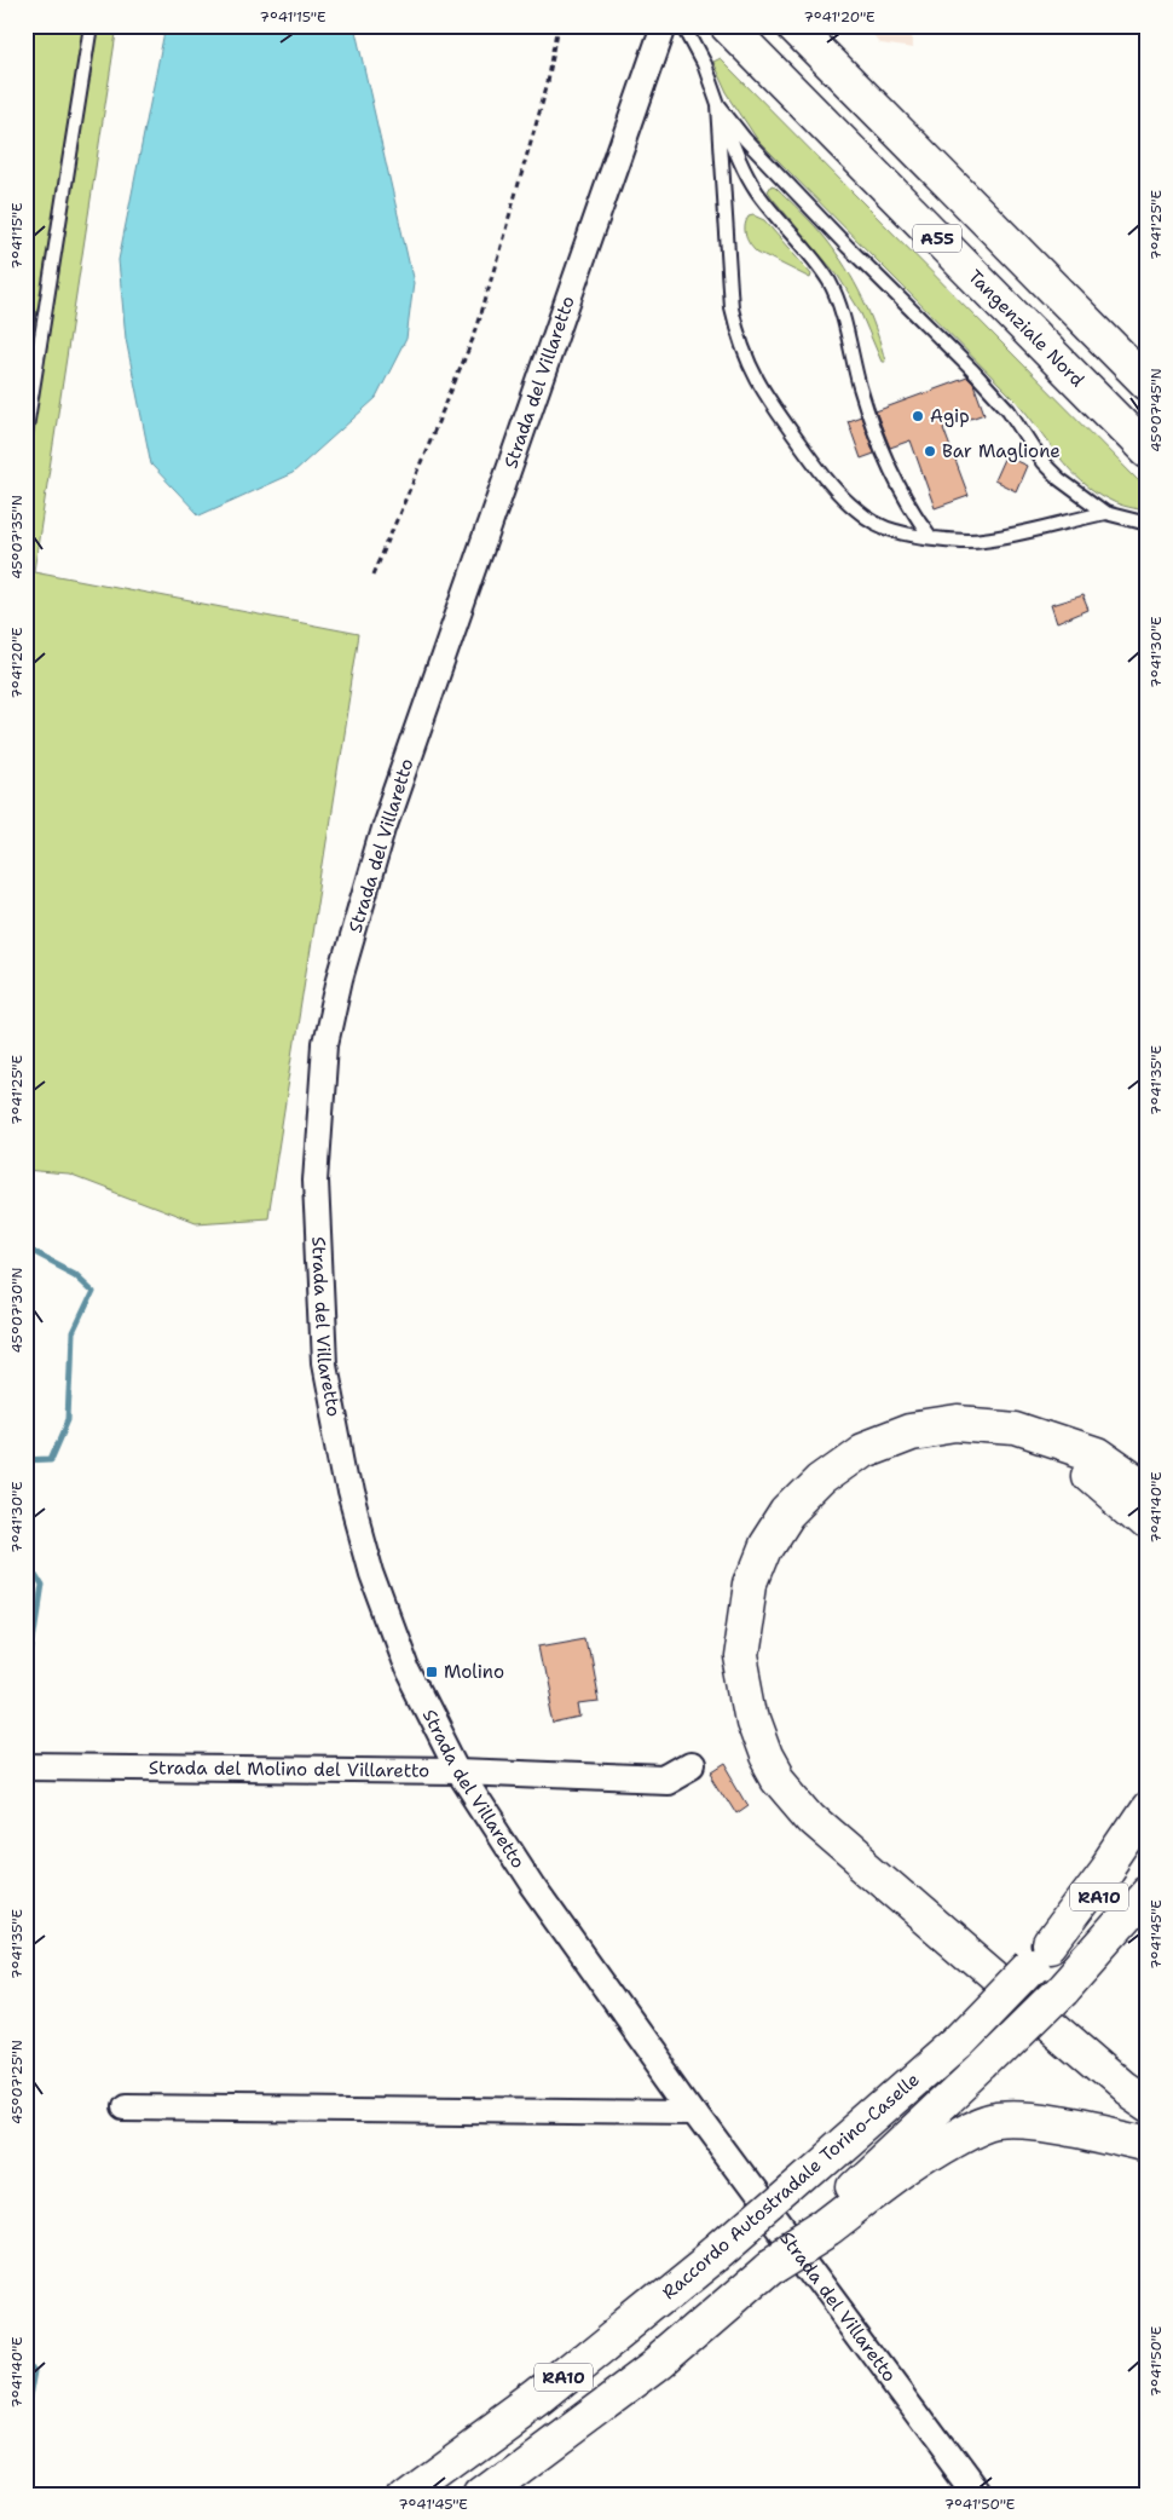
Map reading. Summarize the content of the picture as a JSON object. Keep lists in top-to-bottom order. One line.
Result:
{"streets":{"highway":["A55","Tangenziale Nord","RA10","Raccordo Autostradale Torino-Caselle"],"street":["Strada del Villaretto","Strada del Molino del Villaretto"]},"crossings":[["Strada del Villaretto","Strada del Molino del Villaretto"]],"places":{"other":["Agip","Bar Maglione"],"transit":["Molino"]},"coordinates":["7°41'15\"E","7°41'20\"E","7°41'25\"E","45°07'45\"N","45°07'35\"N","7°41'30\"E","7°41'35\"E","45°07'30\"N","7°41'40\"E","7°41'45\"E","45°07'25\"N","7°41'50\"E"]}
